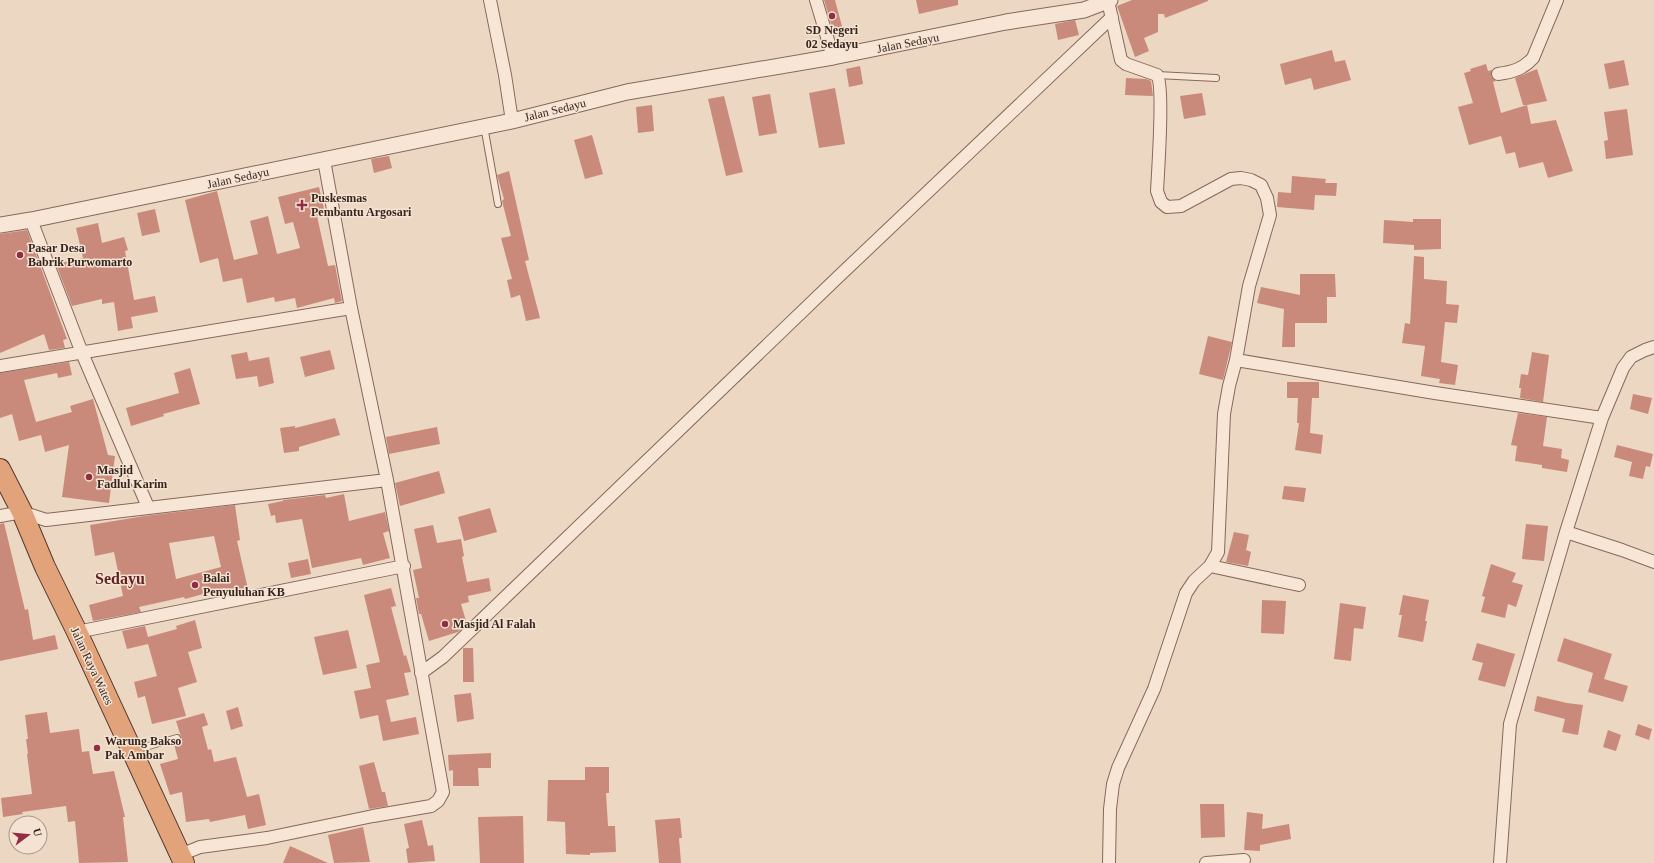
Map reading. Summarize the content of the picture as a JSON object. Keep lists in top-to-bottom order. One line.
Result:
{"streets":{"highway":["Jalan Raya Wates"],"street":["Jalan Sedayu"]},"districts":["Sedayu"],"places":{"other":["SD Negeri 02 Sedayu","Pasar Desa Babrik Purwomarto","Masjid Fadlul Karim","Balai Penyuluhan KB","Masjid Al Falah","Warung Bakso Pak Ambar"],"health":["Puskesmas Pembantu Argosari"]},"north":"right"}
